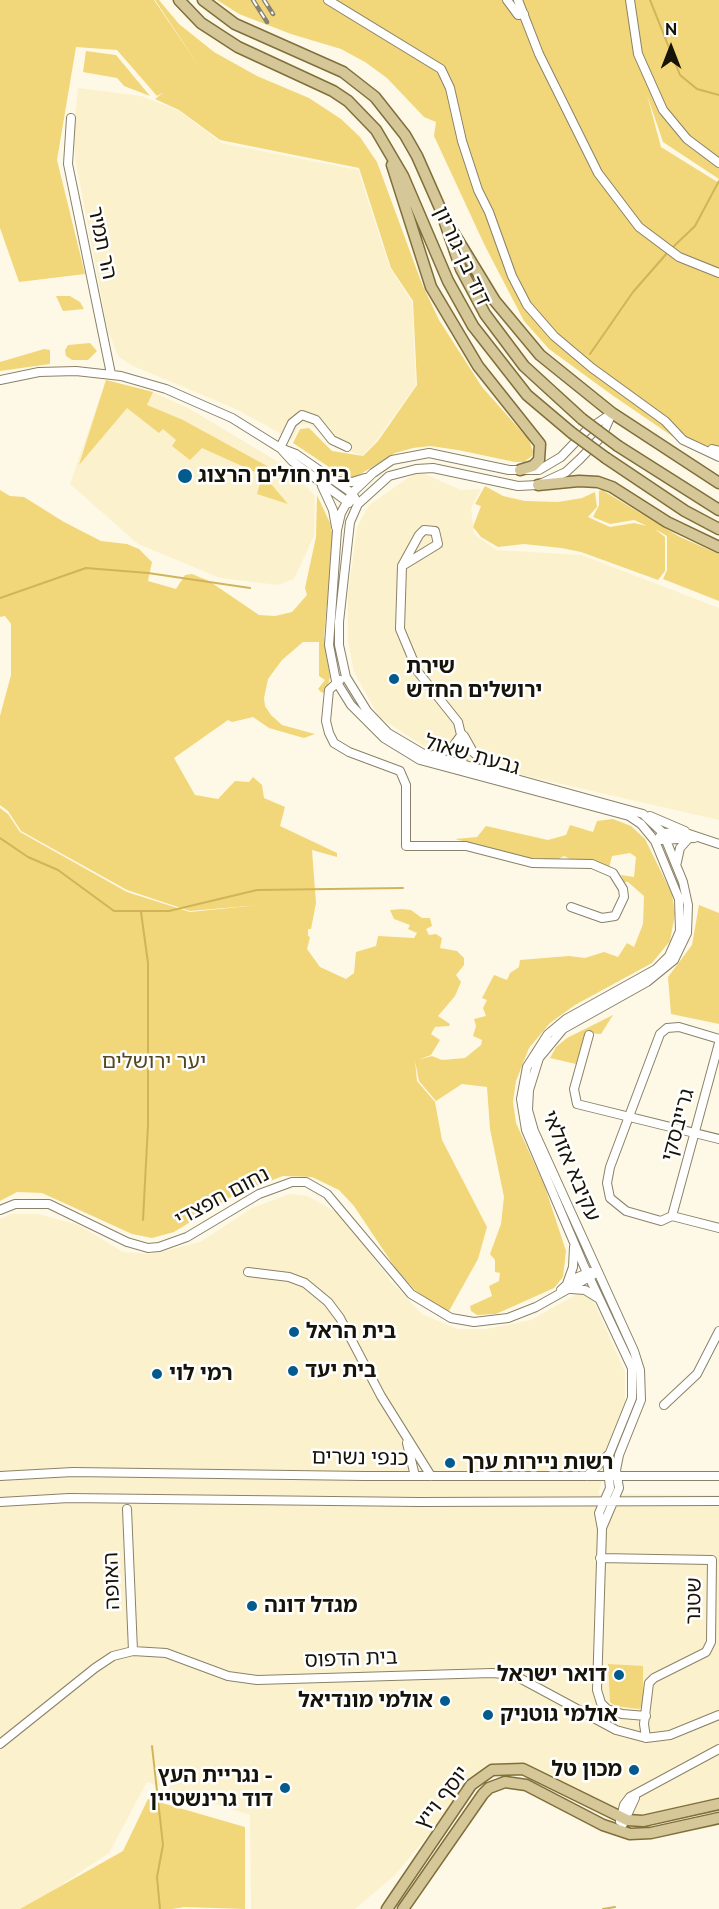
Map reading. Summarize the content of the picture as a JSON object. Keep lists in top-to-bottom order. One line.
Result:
{"streets":{"main road":["דוד בן-גוריון","יוסף וייץ"],"street":["הר תמיר","גבעת שאול","גרייבסקי","עקיבא אזולאי","נחום חפצדי","כנפי נשרים","האופה","שטנר","בית הדפוס"]},"crossings":[["גבעת שאול","עקיבא אזולאי"],["עקיבא אזולאי","נחום חפצדי"],["עקיבא אזולאי","כנפי נשרים"],["האופה","בית הדפוס"]],"parks":["יער ירושלים"],"places":["בית חולים הרצוג","שירת ירושלים החדש","בית הראל","בית יעד","רמי לוי","רשות ניירות ערך","מגדל דונה","דואר ישראל","אולמי מונדיאל","אולמי גוטניק","מכון טל","נגריית העץ - דוד גרינשטיין"],"north":"top"}
